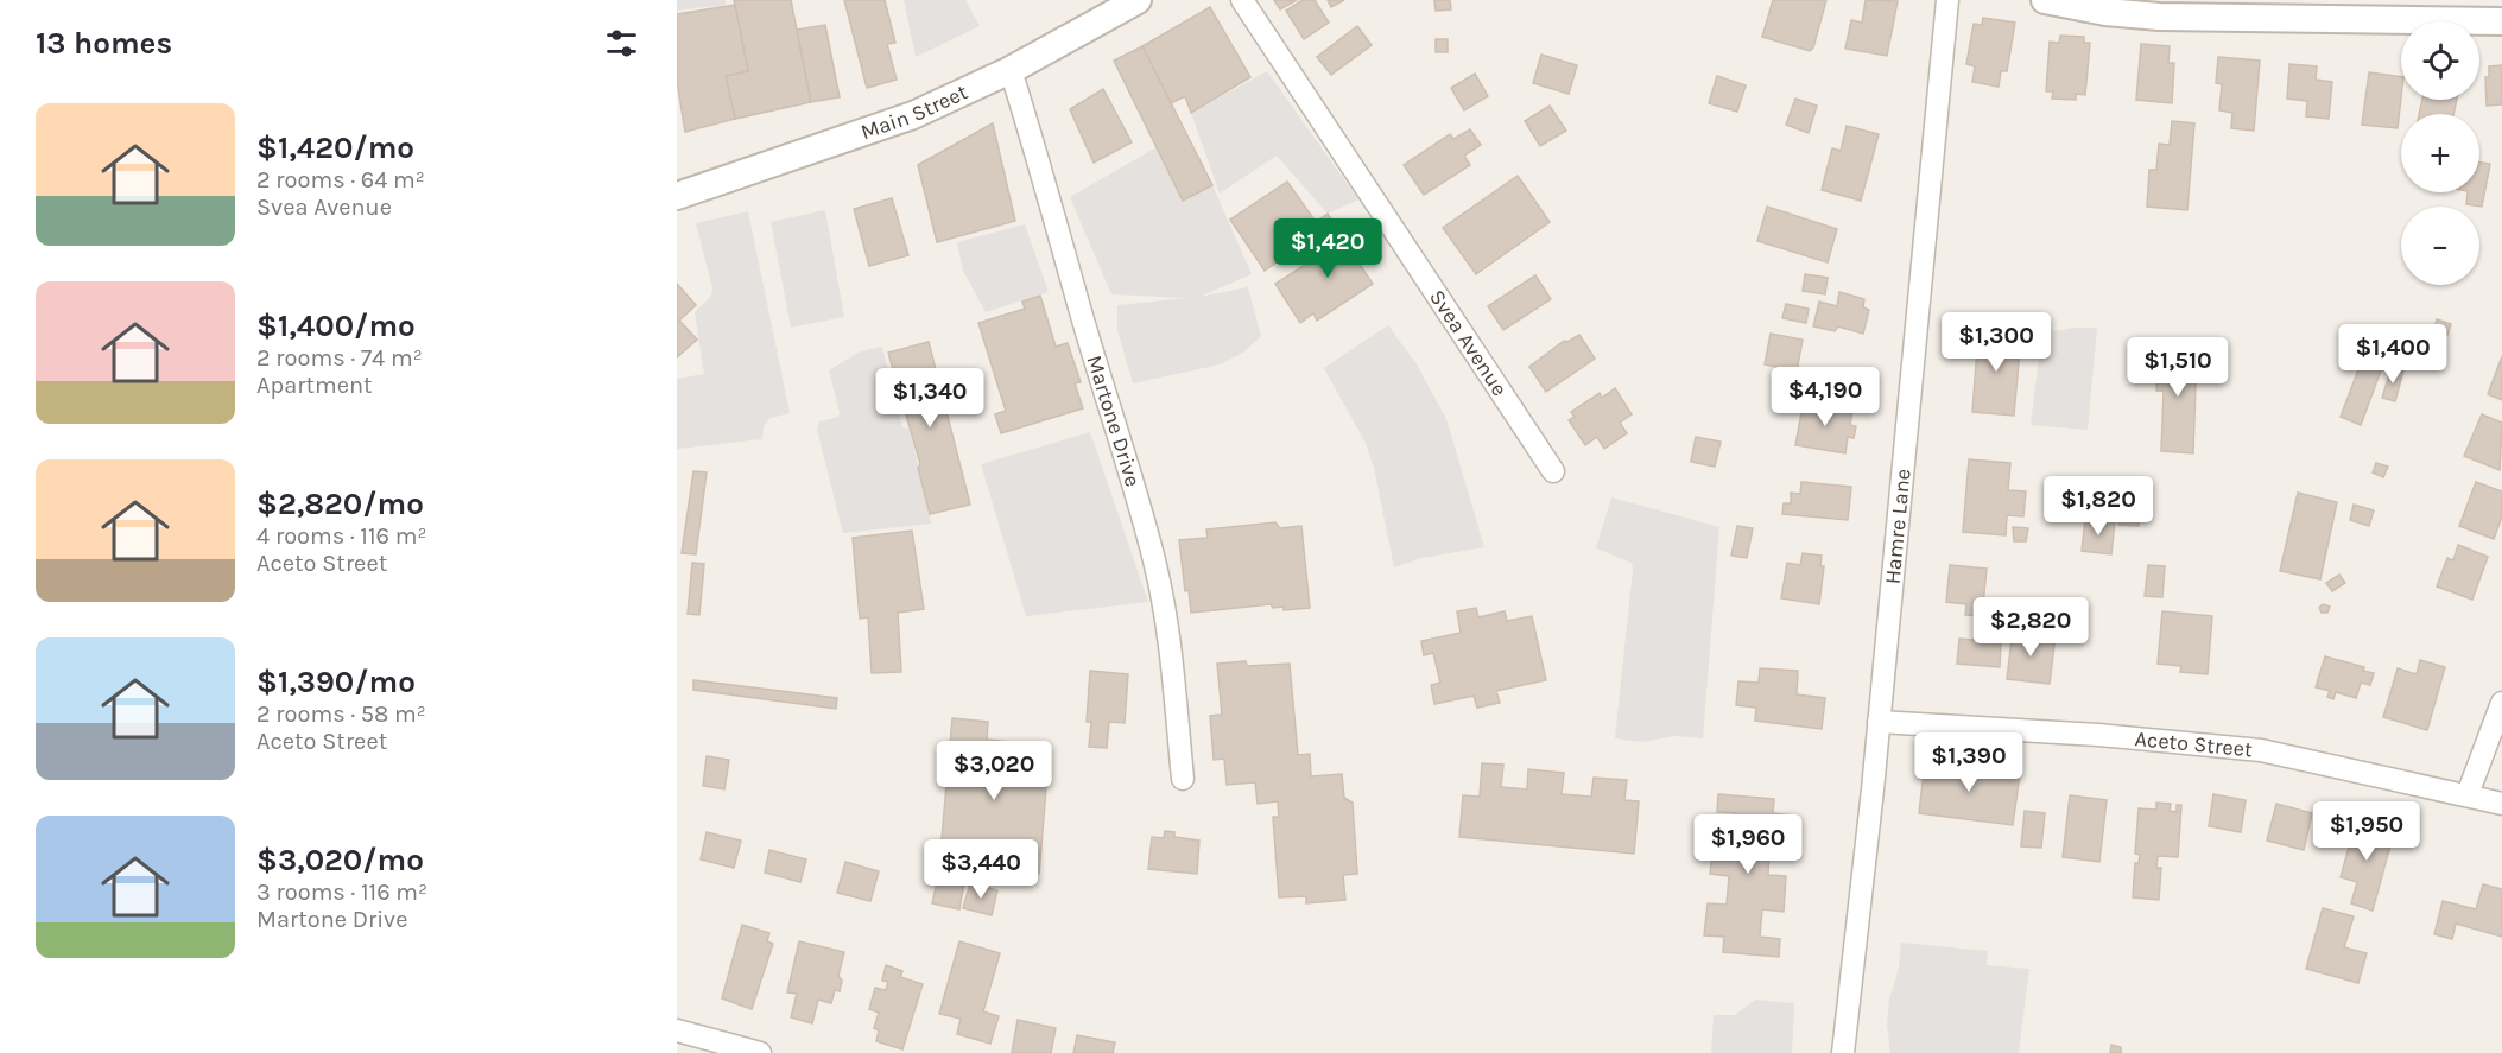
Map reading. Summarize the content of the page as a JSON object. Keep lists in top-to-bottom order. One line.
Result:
{"streets":{"street":["Main Street","Svea Avenue","Martone Drive","Hamre Lane","Aceto Street"]},"crossings":[["Main Street","Martone Drive"],["Hamre Lane","Aceto Street"]],"page":{"heading":"13 homes","map_buttons":["+","−"],"list":[{"name":"$1,420/mo","note":"2 rooms · 64 m² · Svea Avenue"},{"name":"$1,400/mo","note":"2 rooms · 74 m² · Apartment"},{"name":"$2,820/mo","note":"4 rooms · 116 m² · Aceto Street"},{"name":"$1,390/mo","note":"2 rooms · 58 m² · Aceto Street"},{"name":"$3,020/mo","note":"3 rooms · 116 m² · Martone Drive"}],"price":["$1,420","$1,300","$1,400","$1,510","$4,190","$1,340","$1,820","$2,820","$1,390","$3,020","$1,950","$1,960","$3,440"]}}
